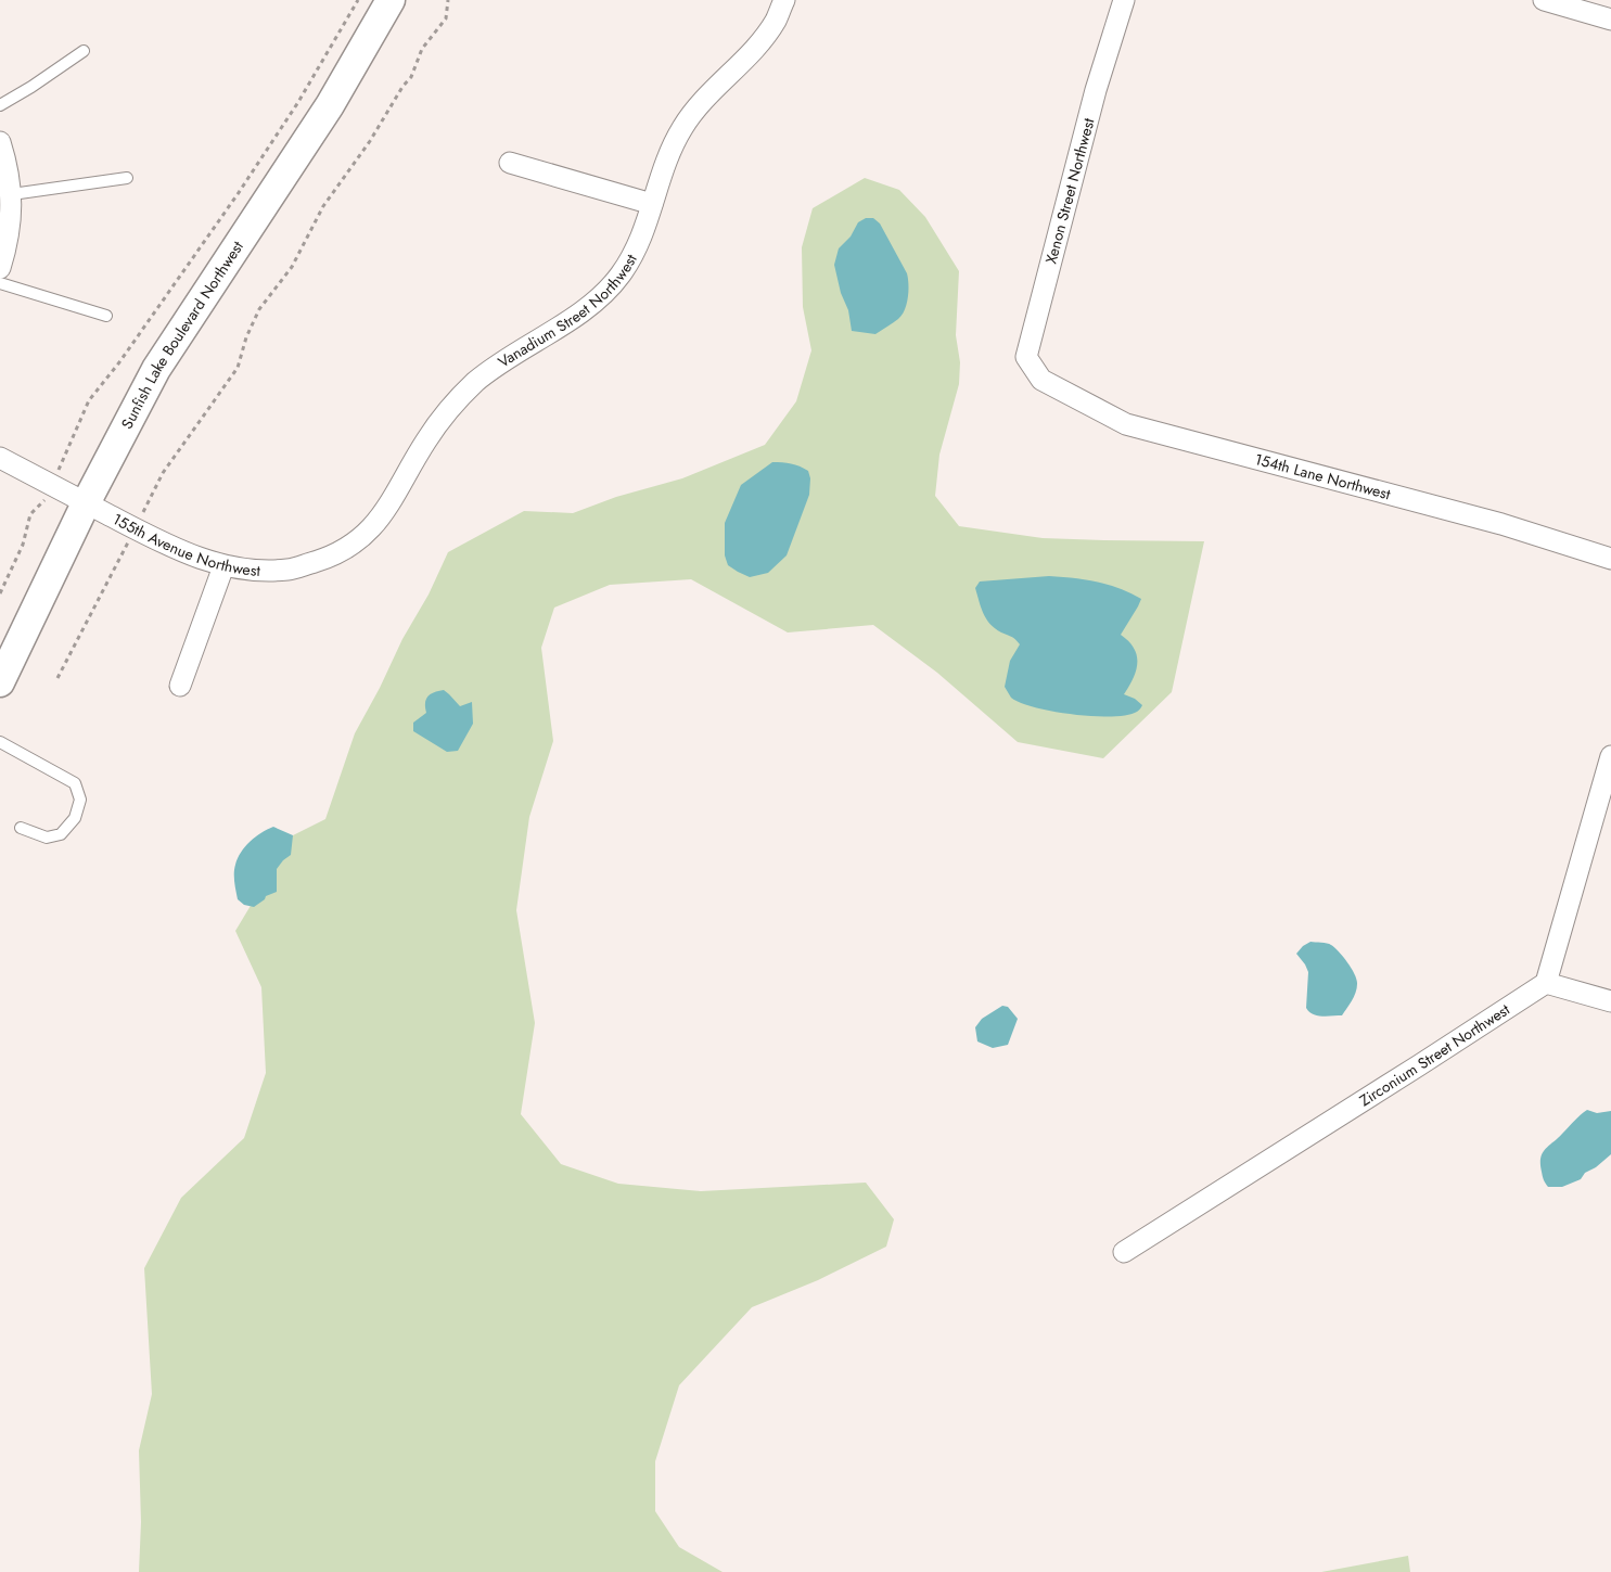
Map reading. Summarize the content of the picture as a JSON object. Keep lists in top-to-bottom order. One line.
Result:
{"streets":{"street":["Xenon Street Northwest","Vanadium Street Northwest","Sunfish Lake Boulevard Northwest","154th Lane Northwest","155th Avenue Northwest","Zirconium Street Northwest"]},"crossings":[["Xenon Street Northwest","154th Lane Northwest"],["Vanadium Street Northwest","155th Avenue Northwest"],["Sunfish Lake Boulevard Northwest","155th Avenue Northwest"]]}
